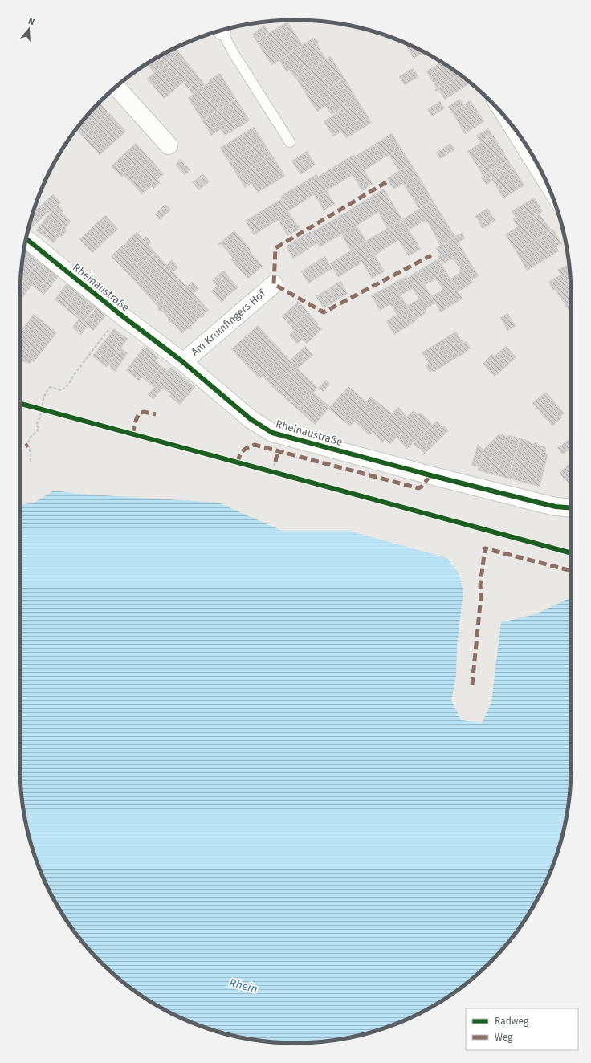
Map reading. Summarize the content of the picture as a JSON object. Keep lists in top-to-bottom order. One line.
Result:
{"streets":{"street":["Rheinaustraße","Am Krumfingers Hof"]},"crossings":[["Rheinaustraße","Am Krumfingers Hof"]],"water":["Rhein"],"legend":["Radweg","Weg"],"north":"top"}
